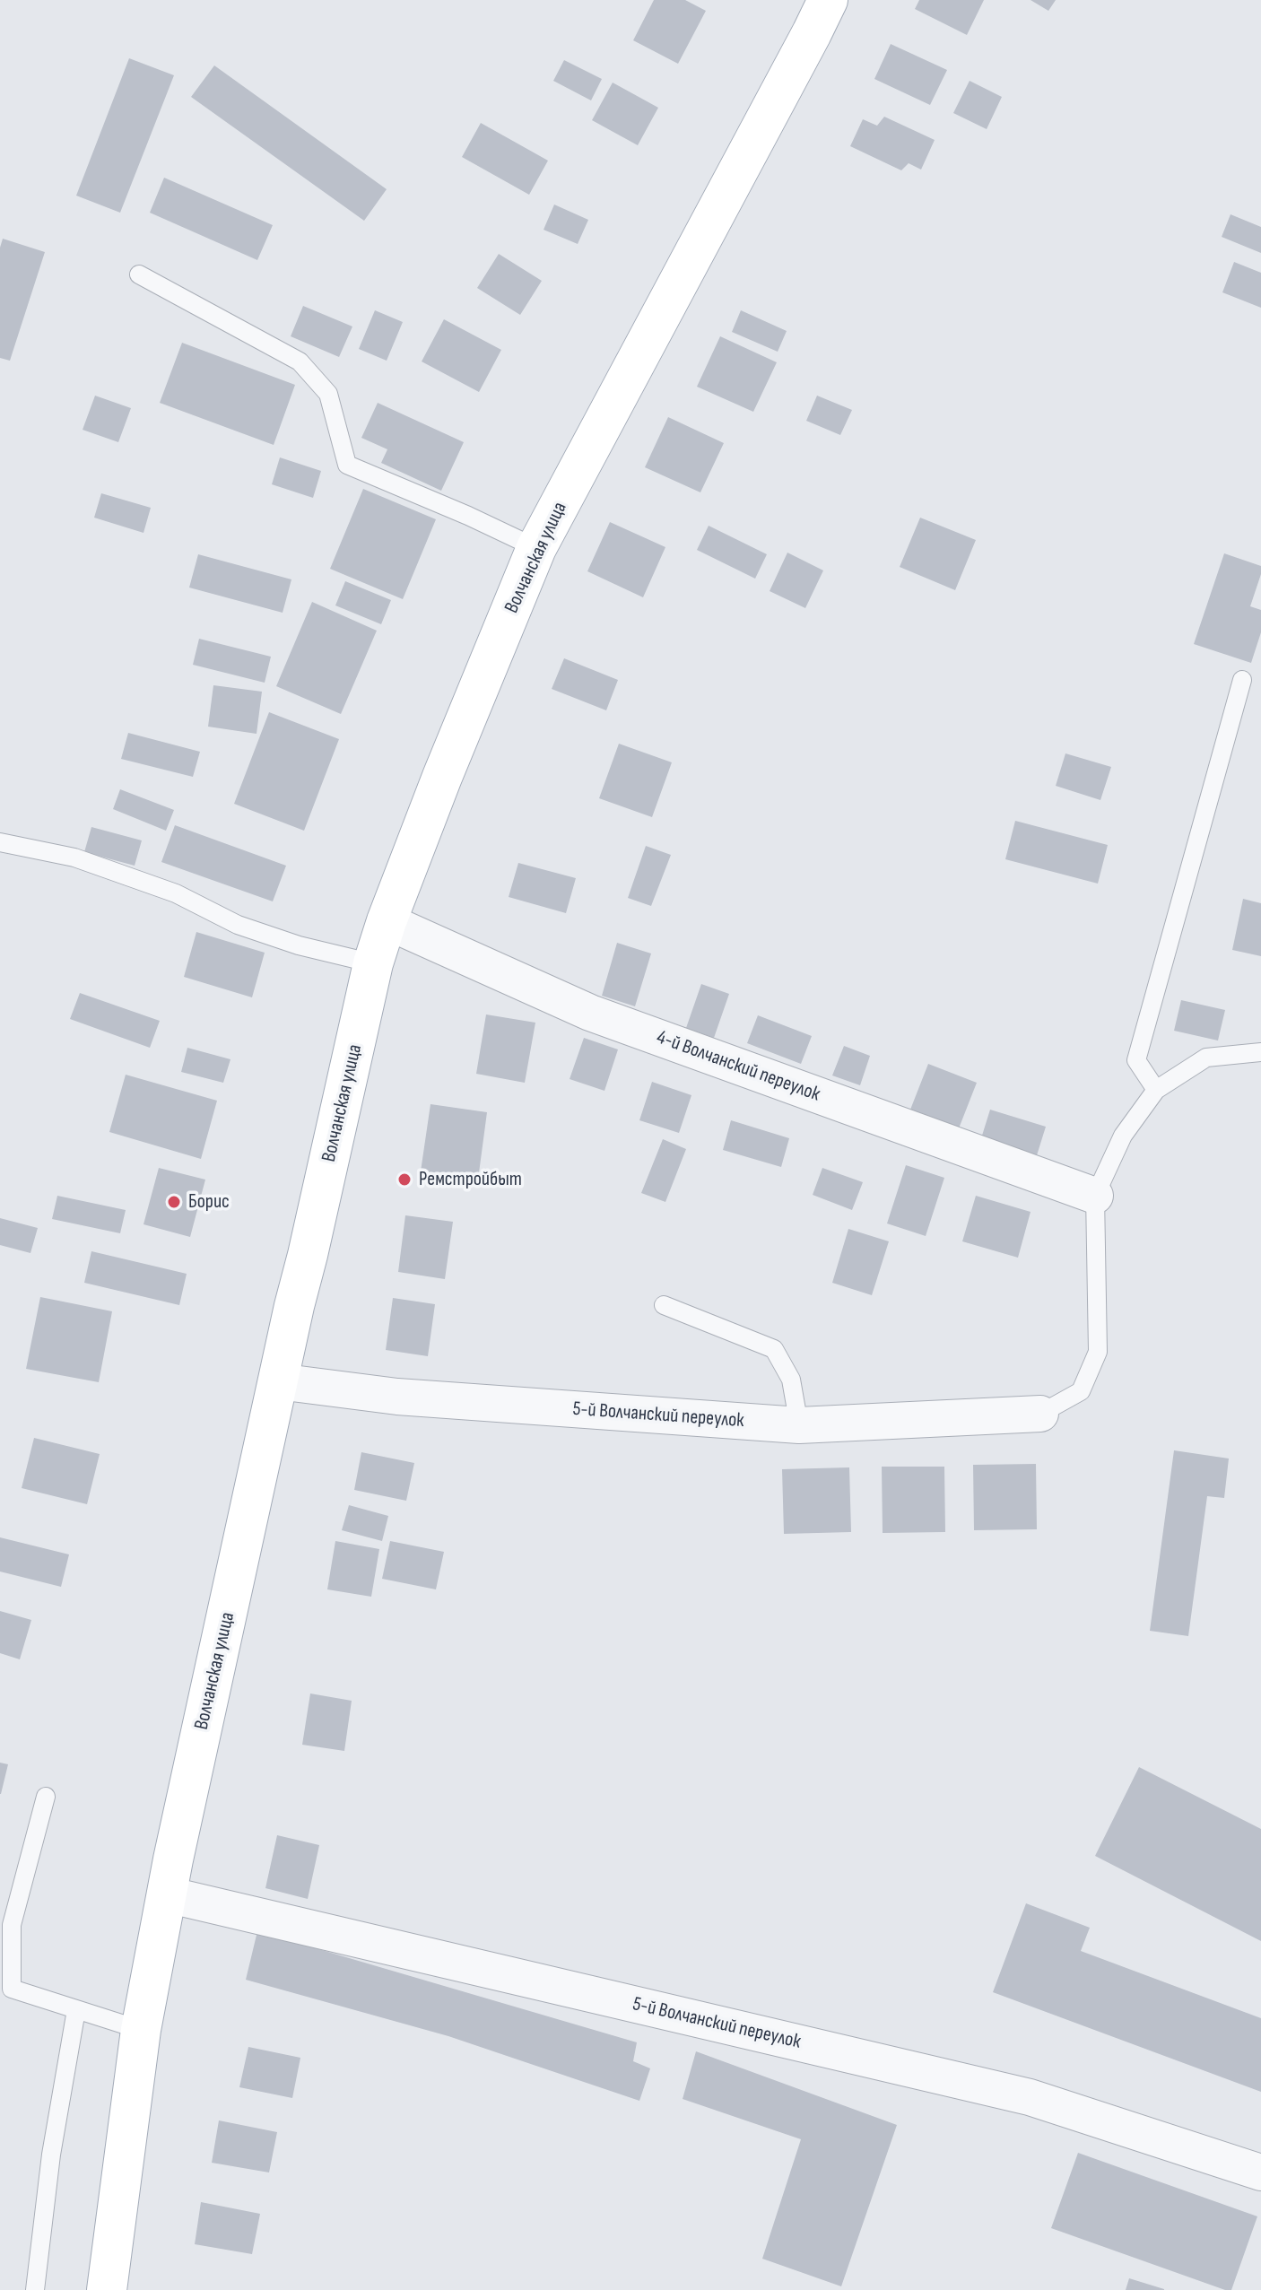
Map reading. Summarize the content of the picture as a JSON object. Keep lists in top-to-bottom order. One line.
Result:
{"streets":{"main road":["Волчанская улица"],"street":["4-й Волчанский переулок","5-й Волчанский переулок"]},"crossings":[["Волчанская улица","4-й Волчанский переулок"],["Волчанская улица","5-й Волчанский переулок"]],"places":["Ремстройбыт","Борис"]}
